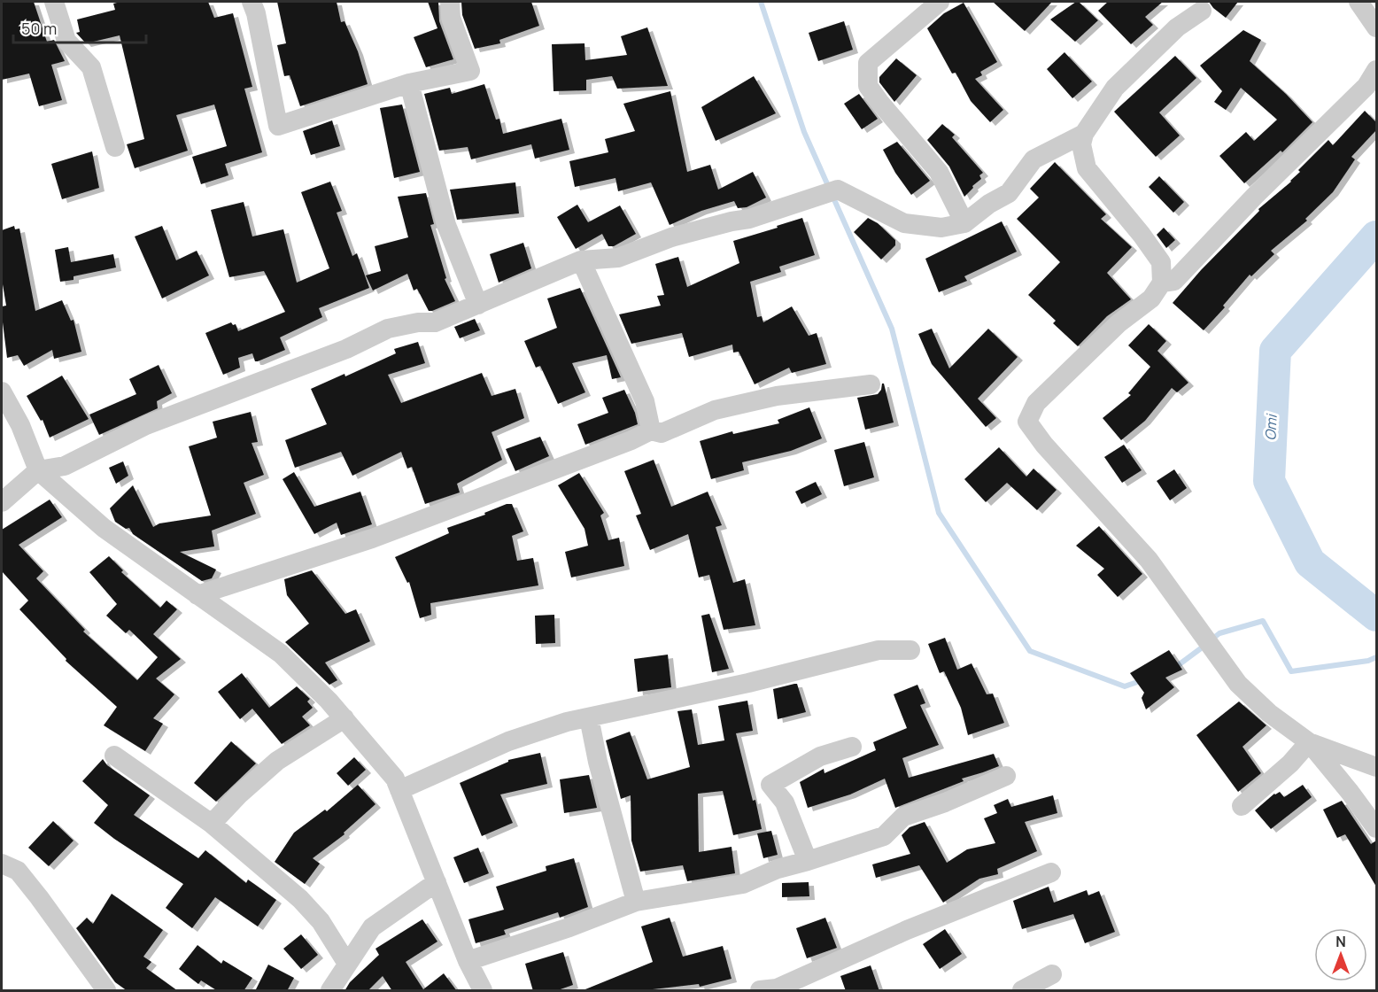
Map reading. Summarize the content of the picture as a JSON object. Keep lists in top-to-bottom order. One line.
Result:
{"water":["Omi"],"scale_bar":"50 m","north":"top"}
